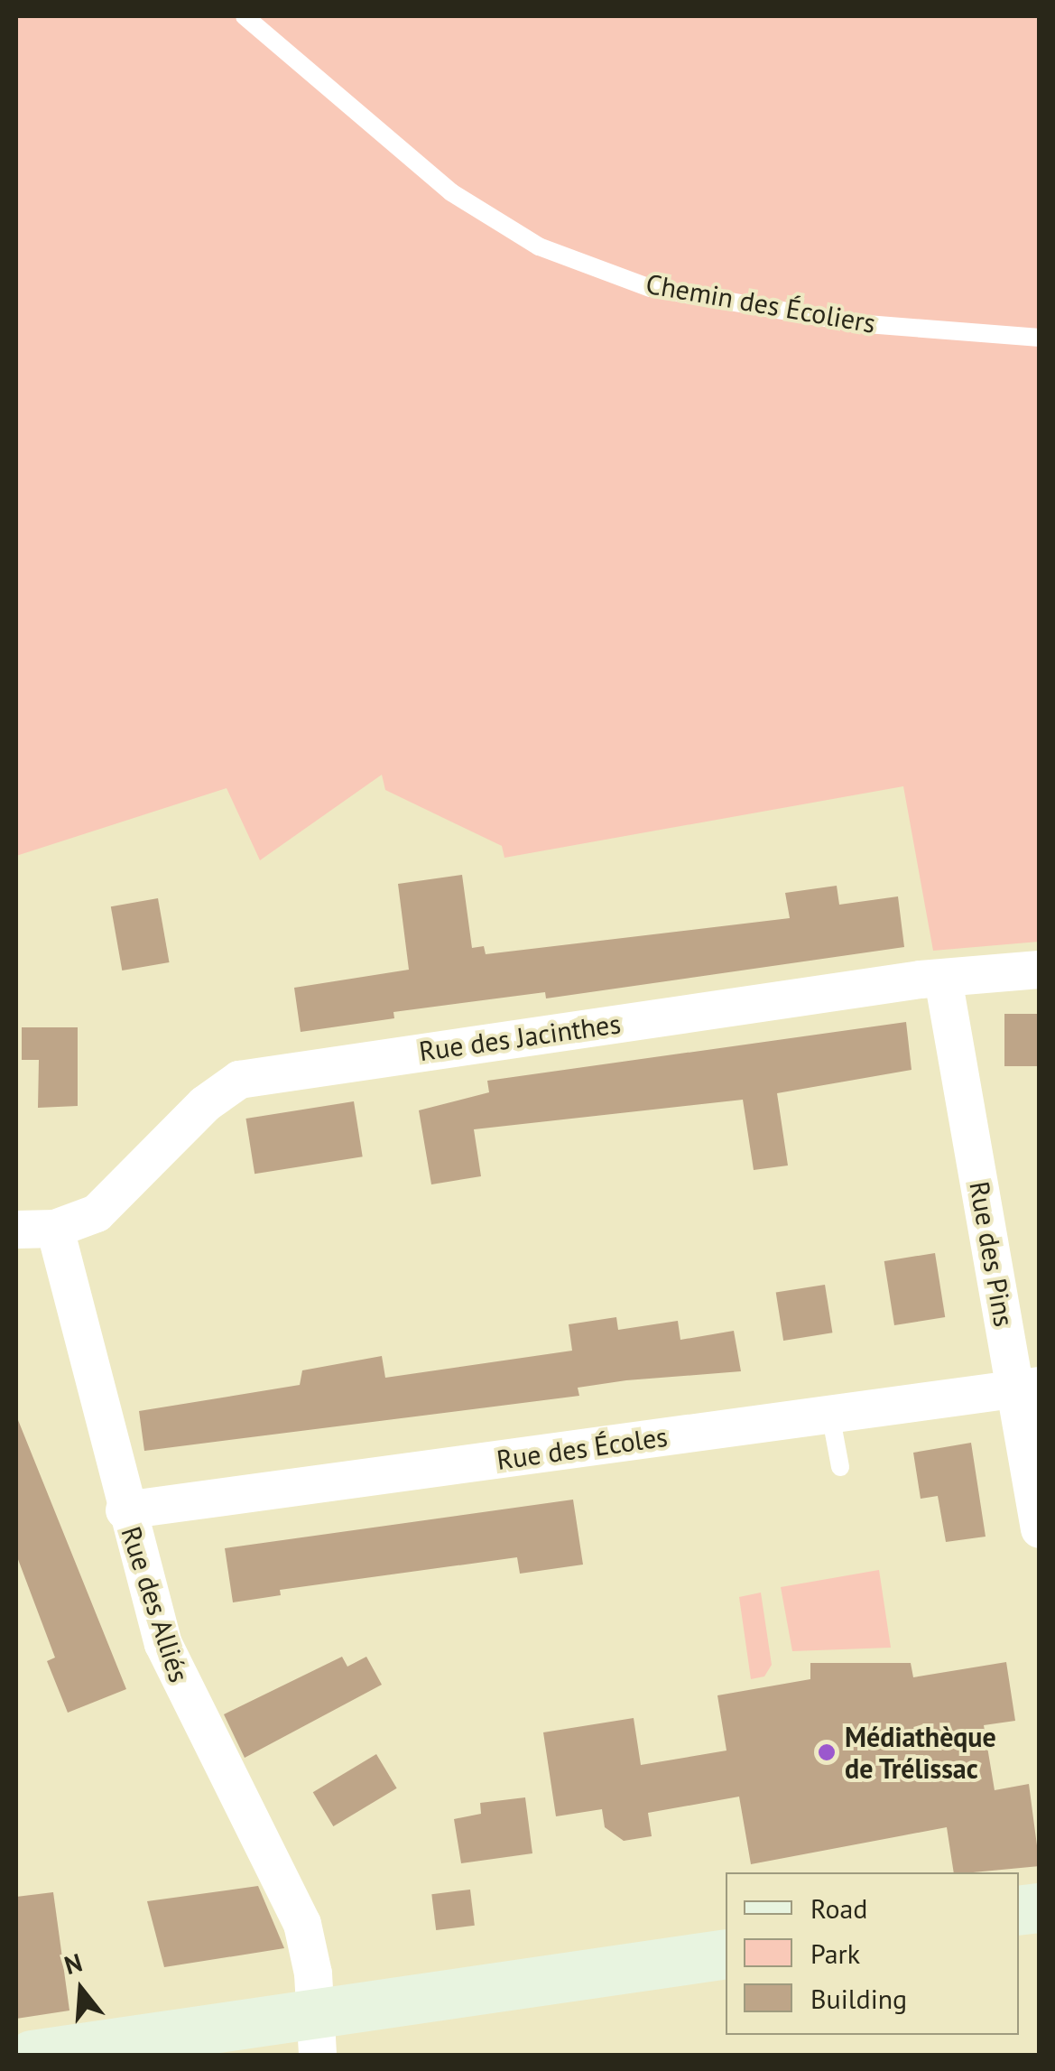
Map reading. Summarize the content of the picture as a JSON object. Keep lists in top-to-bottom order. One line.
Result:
{"streets":{"street":["Rue des Jacinthes","Rue des Pins","Rue des Écoles","Rue des Alliés"],"lane":["Chemin des Écoliers"]},"crossings":[["Rue des Jacinthes","Rue des Pins"],["Rue des Jacinthes","Rue des Alliés"],["Rue des Pins","Rue des Écoles"],["Rue des Écoles","Rue des Alliés"]],"places":["Médiathèque de Trélissac"],"legend":["Road","Park","Building"],"north":"top"}
